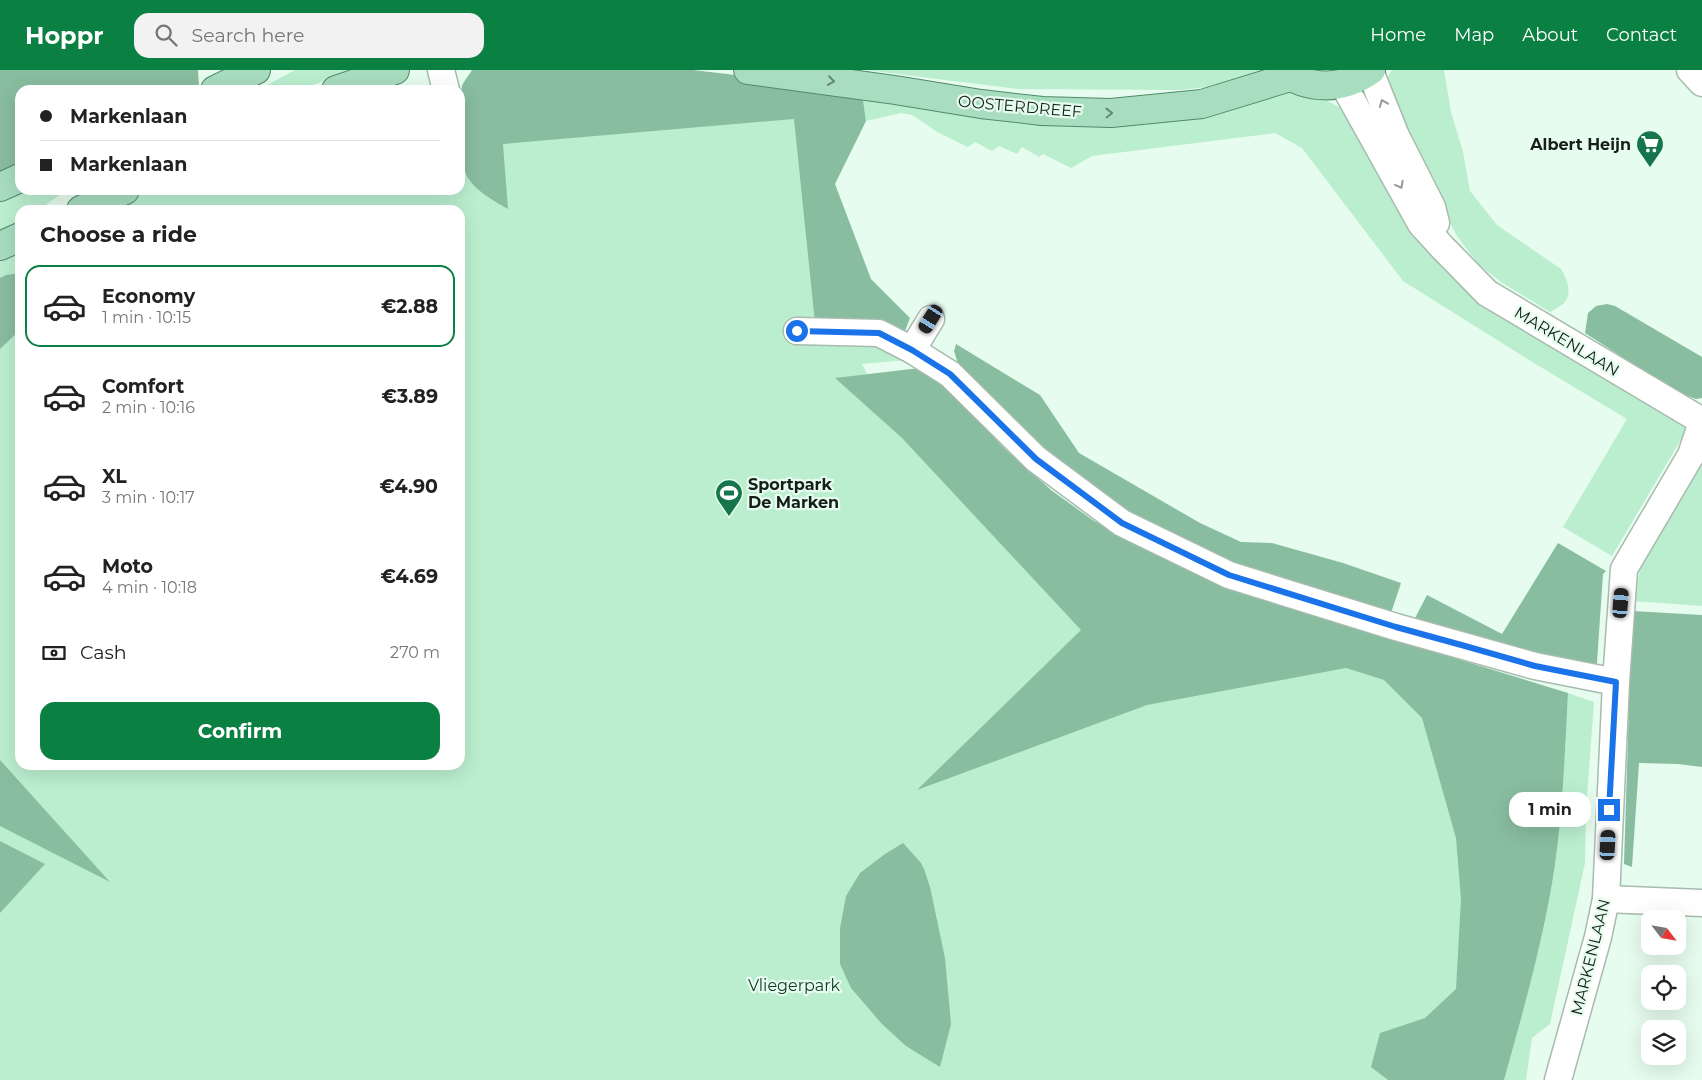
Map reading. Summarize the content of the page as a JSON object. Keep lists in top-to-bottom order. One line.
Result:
{"streets":{"main road":["OOSTERDREEF"],"street":["MARKENLAAN"]},"one_way":["OOSTERDREEF"],"parks":["Vliegerpark"],"places":{"supermarket":["Albert Heijn"],"sports":["Sportpark De Marken"]},"north":"bottom right","page":{"header":"Hoppr","search":"Search here","nav":["Home","Map","About","Contact"],"banner":["Markenlaan","Markenlaan"],"heading":"Choose a ride","list":[{"name":"Economy","note":"1 min · 10:15","value":"€2.88"},{"name":"Comfort","note":"2 min · 10:16","value":"€3.89"},{"name":"XL","note":"3 min · 10:17","value":"€4.90"},{"name":"Moto","note":"4 min · 10:18","value":"€4.69"}],"pay":["Cash","270 m"],"buttons":"Confirm","bubble":"1 min"}}
